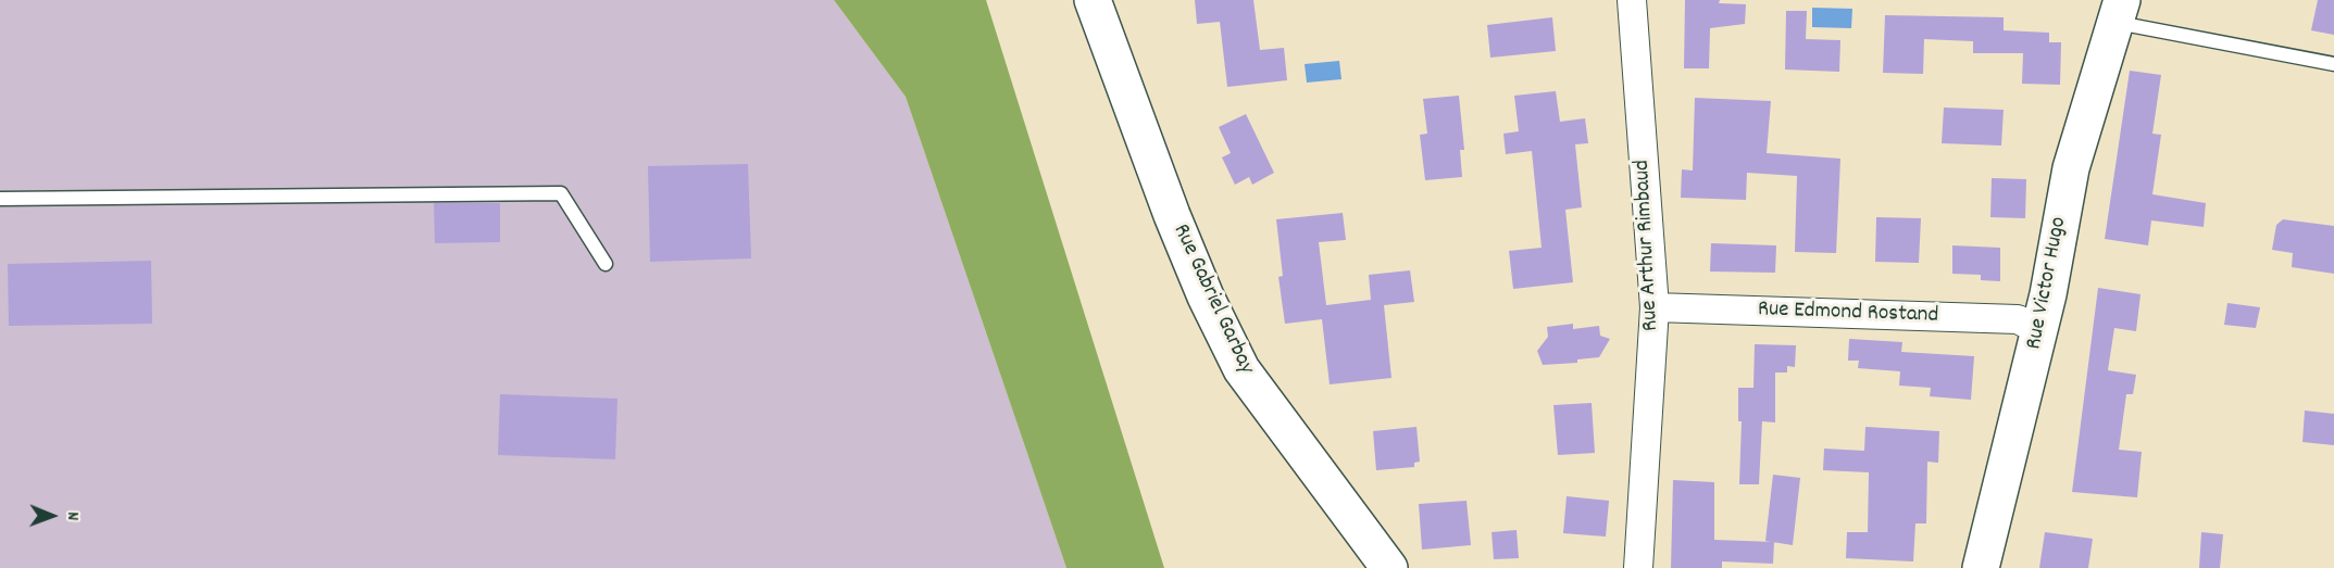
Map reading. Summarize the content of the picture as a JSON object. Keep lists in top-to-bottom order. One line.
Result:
{"streets":{"street":["Rue Arthur Rimbaud","Rue Victor Hugo","Rue Gabriel Garbay","Rue Edmond Rostand"]},"crossings":[["Rue Arthur Rimbaud","Rue Edmond Rostand"],["Rue Victor Hugo","Rue Edmond Rostand"]],"north":"right"}
